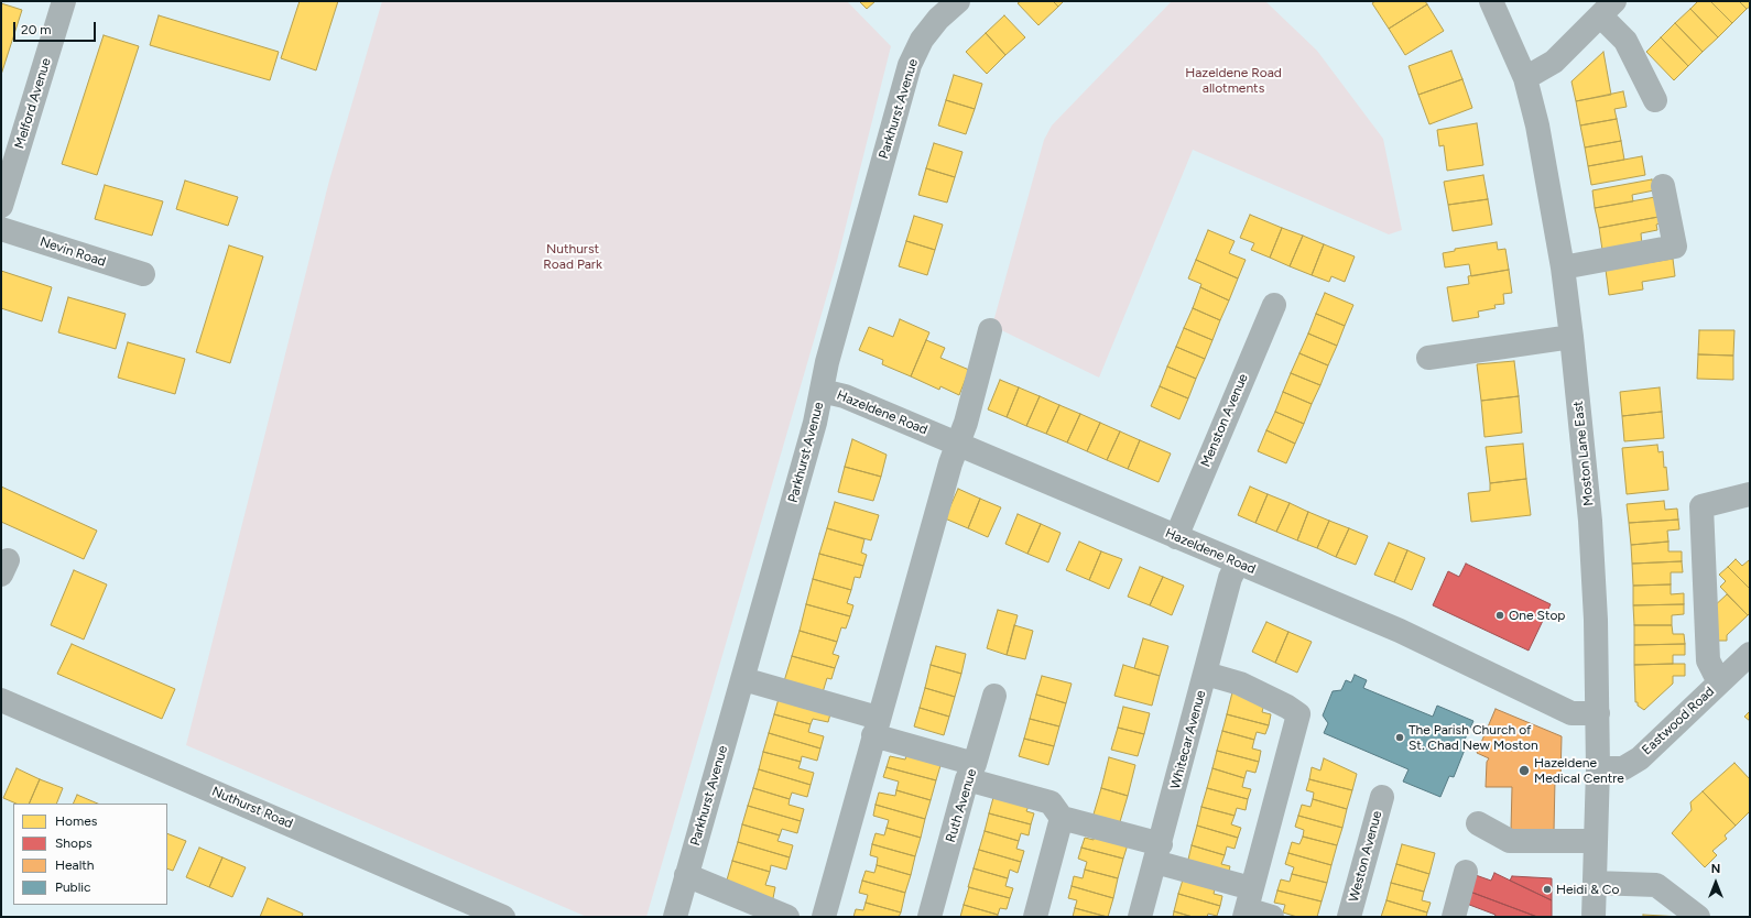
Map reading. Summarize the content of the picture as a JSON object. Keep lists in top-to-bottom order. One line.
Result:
{"streets":{"street":["Melford Avenue","Parkhurst Avenue","Nevin Road","Hazeldene Road","Menston Avenue","Moston Lane East","Eastwood Road","Whitecar Avenue","Ruth Avenue","Nuthurst Road","Weston Avenue"]},"crossings":[["Parkhurst Avenue","Hazeldene Road"],["Hazeldene Road","Menston Avenue"],["Hazeldene Road","Moston Lane East"],["Hazeldene Road","Whitecar Avenue"],["Moston Lane East","Eastwood Road"]],"parks":["Hazeldene Road allotments","Nuthurst Road Park"],"places":["One Stop","The Parish Church of St. Chad New Moston","Hazeldene Medical Centre","Heidi & Co"],"legend":["Homes","Shops","Health","Public"],"scale_bar":"20 m","north":"top"}
